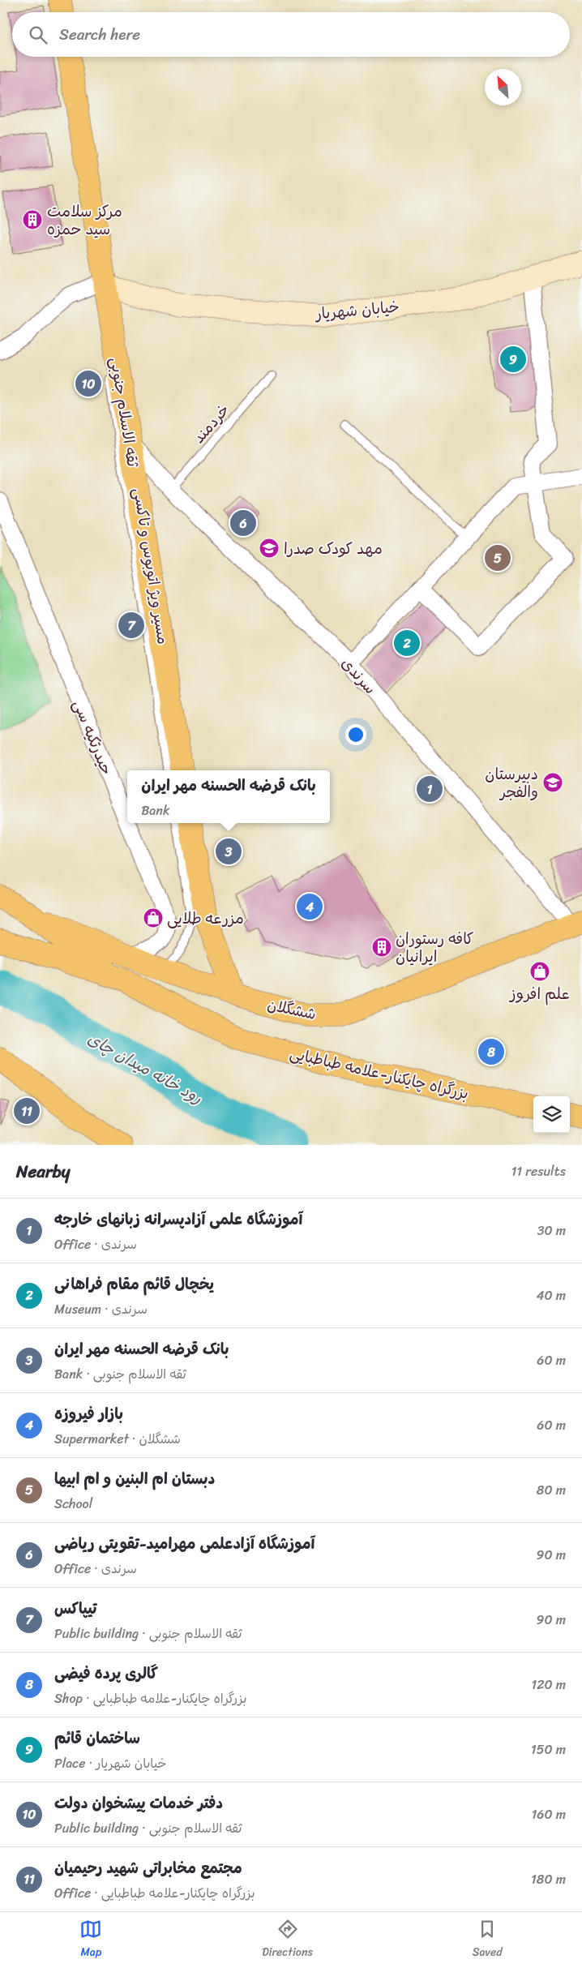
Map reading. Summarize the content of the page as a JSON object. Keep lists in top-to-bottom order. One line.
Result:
{"streets":{"main road":["ثقه الاسلام جنوبی","ششگلان","بزرگراه چایکنار-علامه طباطبایی"],"street":["خیابان شهریار","سرندی","حیدرتکیه سی"],"lane":["خردمند","مسیر ویژ اتوبوس و تاکسی"]},"crossings":[["خیابان شهریار","ثقه الاسلام جنوبی"],["ثقه الاسلام جنوبی","سرندی"],["خردمند","سرندی"],["سرندی","ششگلان"],["حیدرتکیه سی","ششگلان"]],"water":["رود خانه میدان چای"],"places":{"building":["مرکز سلامت سید حمزه","کافه رستوران ایرانیان"],"school or university":["مهد کودک صدرا","دبیرستان والفجر"],"shop":["مزرعه طلایی","علم افروز"]},"north":"top left","page":{"search":"Search here","pins":["9","10","6","5","7","2","1","3","4","8","11"],"popup":["بانک قرضه الحسنه مهر ایران","Bank"],"heading":["Nearby","11 results"],"list":[{"mark":"1","name":"آموزشگاه علمی آزادپسرانه زبانهای خارجه","note":"Office · سرندی","value":"30 m"},{"mark":"2","name":"یخچال قائم مقام فراهانی","note":"Museum · سرندی","value":"40 m"},{"mark":"3","name":"بانک قرضه الحسنه مهر ایران","note":"Bank · ثقه الاسلام جنوبی","value":"60 m"},{"mark":"4","name":"بازار فیروزه","note":"Supermarket · ششگلان","value":"60 m"},{"mark":"5","name":"دبستان ام البنین و ام ابیها","note":"School","value":"80 m"},{"mark":"6","name":"آموزشگاه آزادعلمی مهرامید-تقویتی ریاضی","note":"Office · سرندی","value":"90 m"},{"mark":"7","name":"تیپاکس","note":"Public building · ثقه الاسلام جنوبی","value":"90 m"},{"mark":"8","name":"گالری پرده فیضی","note":"Shop · بزرگراه چایکنار-علامه طباطبایی","value":"120 m"},{"mark":"9","name":"ساختمان قائم","note":"Place · خیابان شهریار","value":"150 m"},{"mark":"10","name":"دفتر خدمات پیشخوان دولت","note":"Public building · ثقه الاسلام جنوبی","value":"160 m"},{"mark":"11","name":"مجتمع مخابراتی شهید رحیمیان","note":"Office · بزرگراه چایکنار-علامه طباطبایی","value":"180 m"}],"nav":["Map","Directions","Saved"]}}
